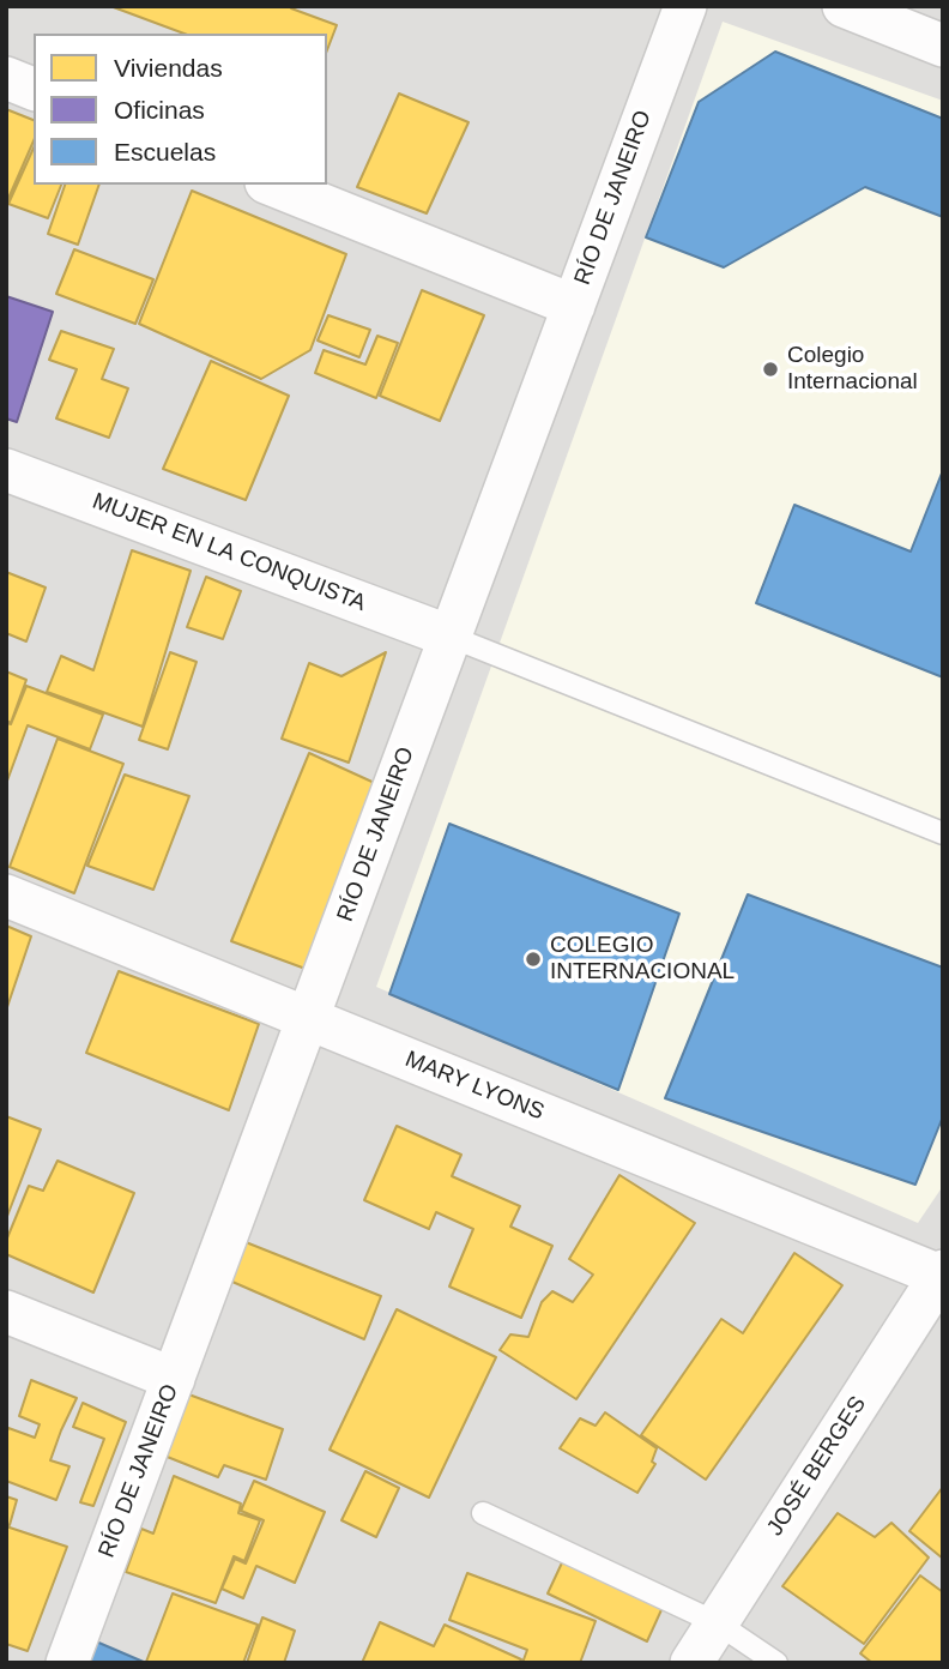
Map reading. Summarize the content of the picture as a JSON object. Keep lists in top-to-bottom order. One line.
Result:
{"streets":{"street":["RÍO DE JANEIRO","MUJER EN LA CONQUISTA","MARY LYONS","JOSÉ BERGES"]},"crossings":[["RÍO DE JANEIRO","MUJER EN LA CONQUISTA"],["RÍO DE JANEIRO","MARY LYONS"],["MARY LYONS","JOSÉ BERGES"]],"places":["Colegio Internacional","COLEGIO INTERNACIONAL"],"legend":["Viviendas","Oficinas","Escuelas"]}
